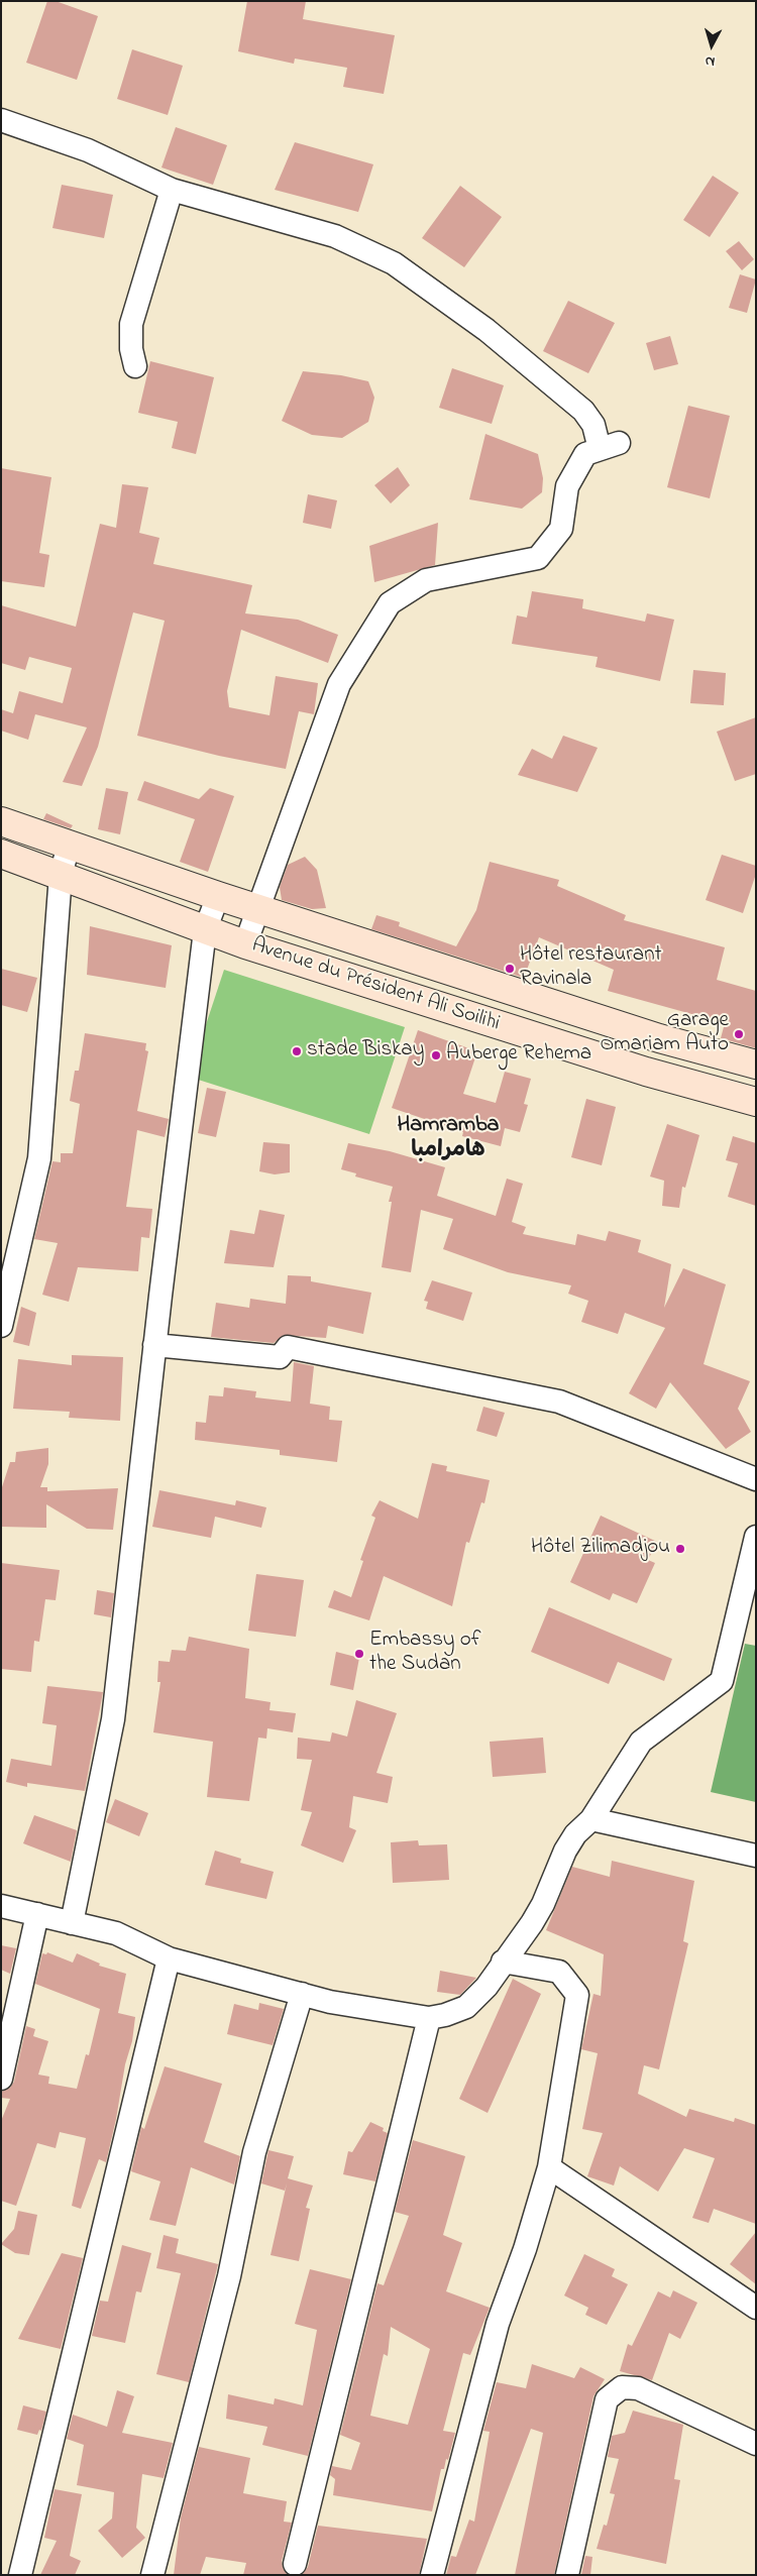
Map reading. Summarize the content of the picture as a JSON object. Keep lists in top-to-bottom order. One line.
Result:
{"streets":{"street":["Avenue du Président Ali Soilihi"]},"districts":["Hamramba هامرامبا"],"places":["Hôtel restaurant Ravinala","Garage Omariam Auto","stade Biskay","Auberge Rehema","Hôtel Zilimadjou","Embassy of the Sudan"],"north":"bottom"}
